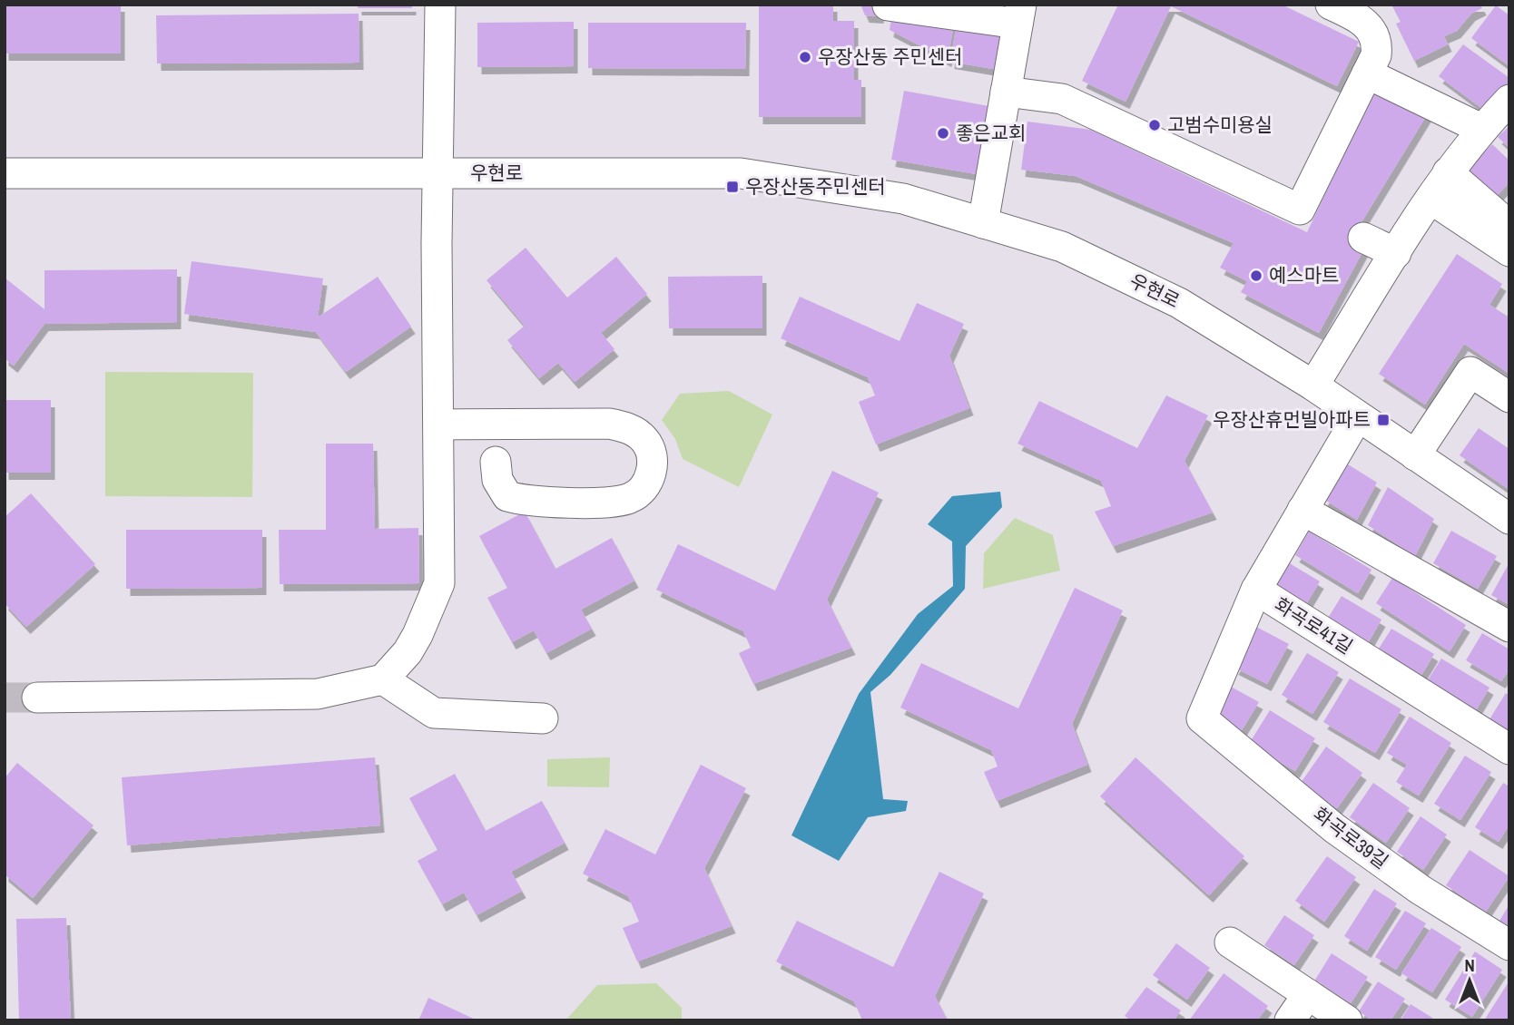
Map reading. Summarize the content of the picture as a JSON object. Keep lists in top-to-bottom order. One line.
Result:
{"streets":{"street":["우현로","화곡로41길","화곡로39길"]},"crossings":[["우현로","화곡로41길"],["화곡로41길","화곡로39길"]],"places":{"other":["우장산동 주민센터","고범수미용실","좋은교회","예스마트"],"transit":["우장산동주민센터","우장산휴먼빌아파트"]},"north":"top"}
